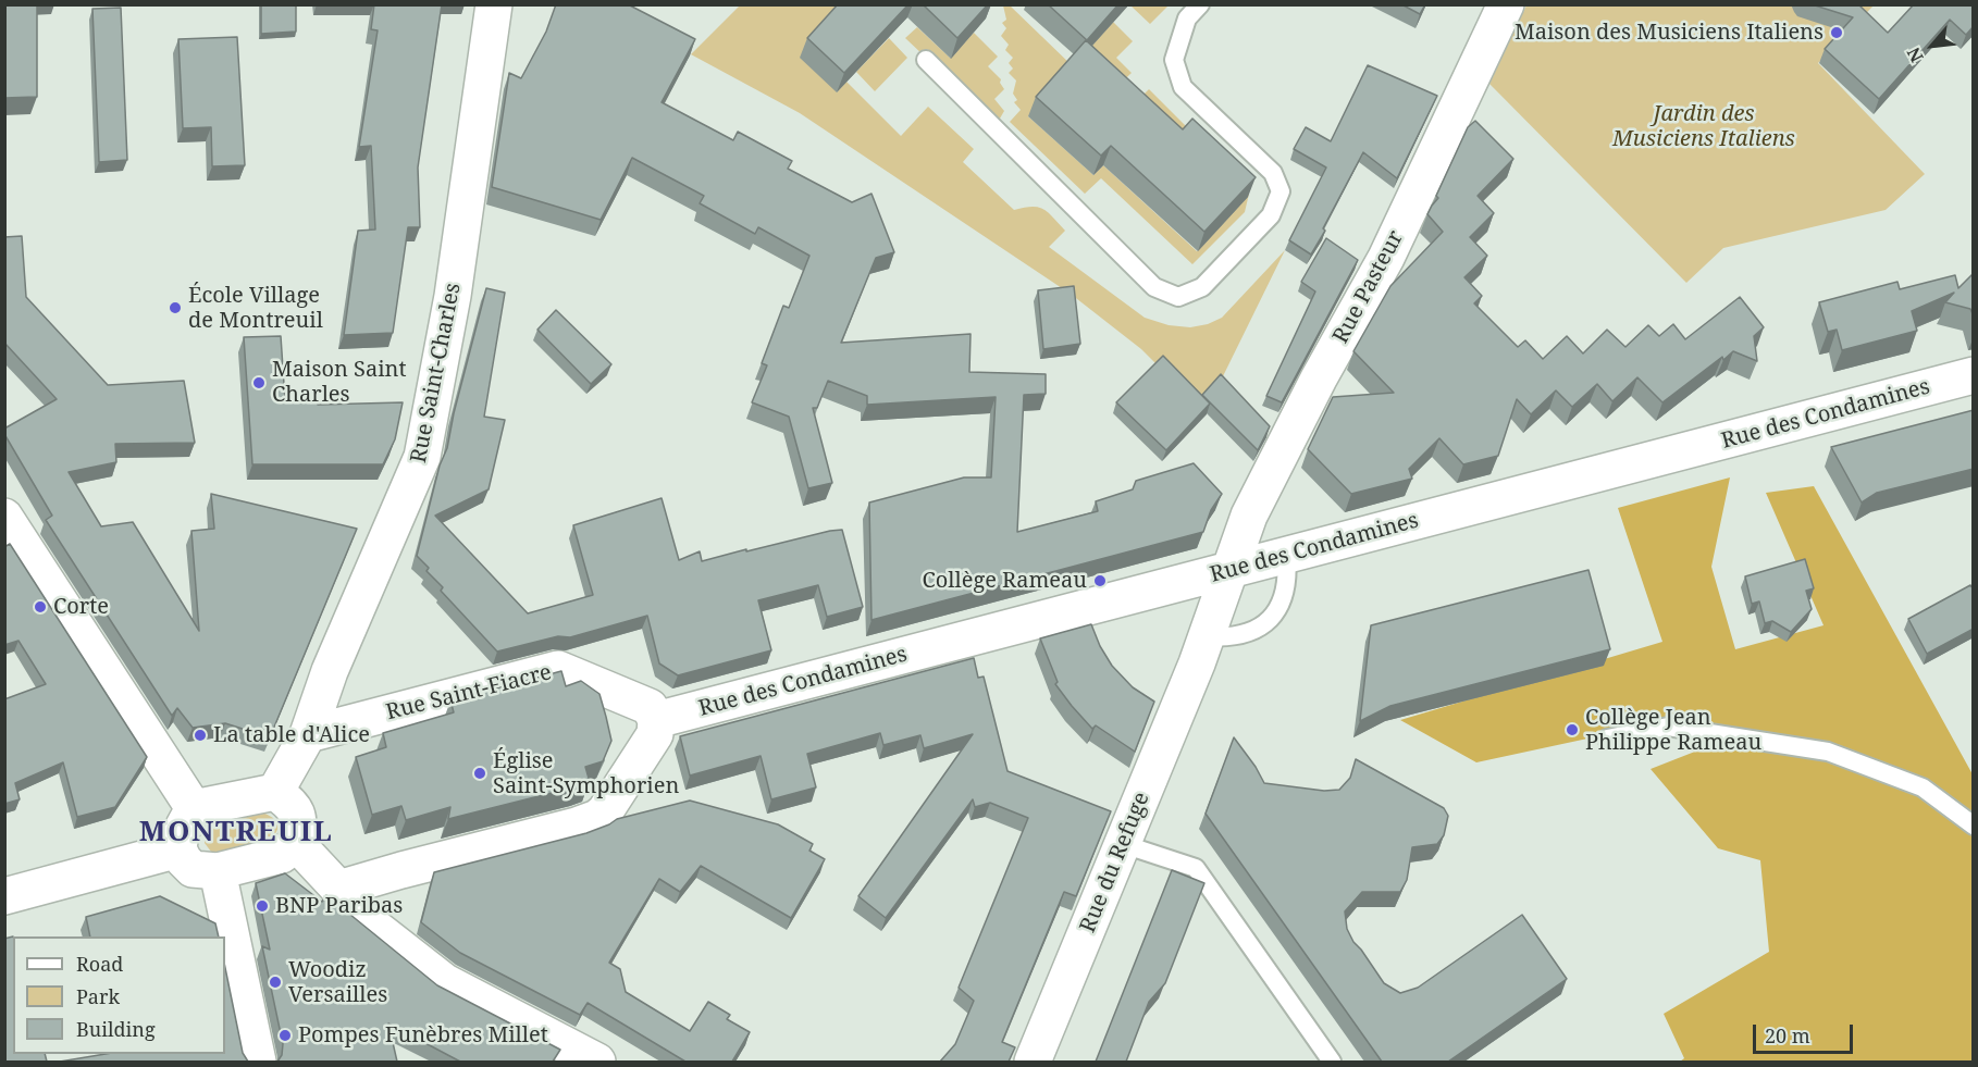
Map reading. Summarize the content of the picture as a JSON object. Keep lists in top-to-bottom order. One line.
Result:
{"streets":{"street":["Rue Pasteur","Rue Saint-Charles","Rue des Condamines","Rue Saint-Fiacre","Rue du Refuge"]},"crossings":[["Rue Pasteur","Rue des Condamines"],["Rue Pasteur","Rue du Refuge"],["Rue Saint-Charles","Rue Saint-Fiacre"],["Rue des Condamines","Rue Saint-Fiacre"]],"districts":["MONTREUIL"],"parks":["Jardin des Musiciens Italiens"],"places":["Maison des Musiciens Italiens","École Village de Montreuil","Maison Saint Charles","Collège Rameau","Corte","Collège Jean Philippe Rameau","La table d'Alice","Église Saint-Symphorien","BNP Paribas","Woodiz Versailles","Pompes Funèbres Millet"],"legend":["Road","Park","Building"],"scale_bar":"20 m","north":"bottom left"}
